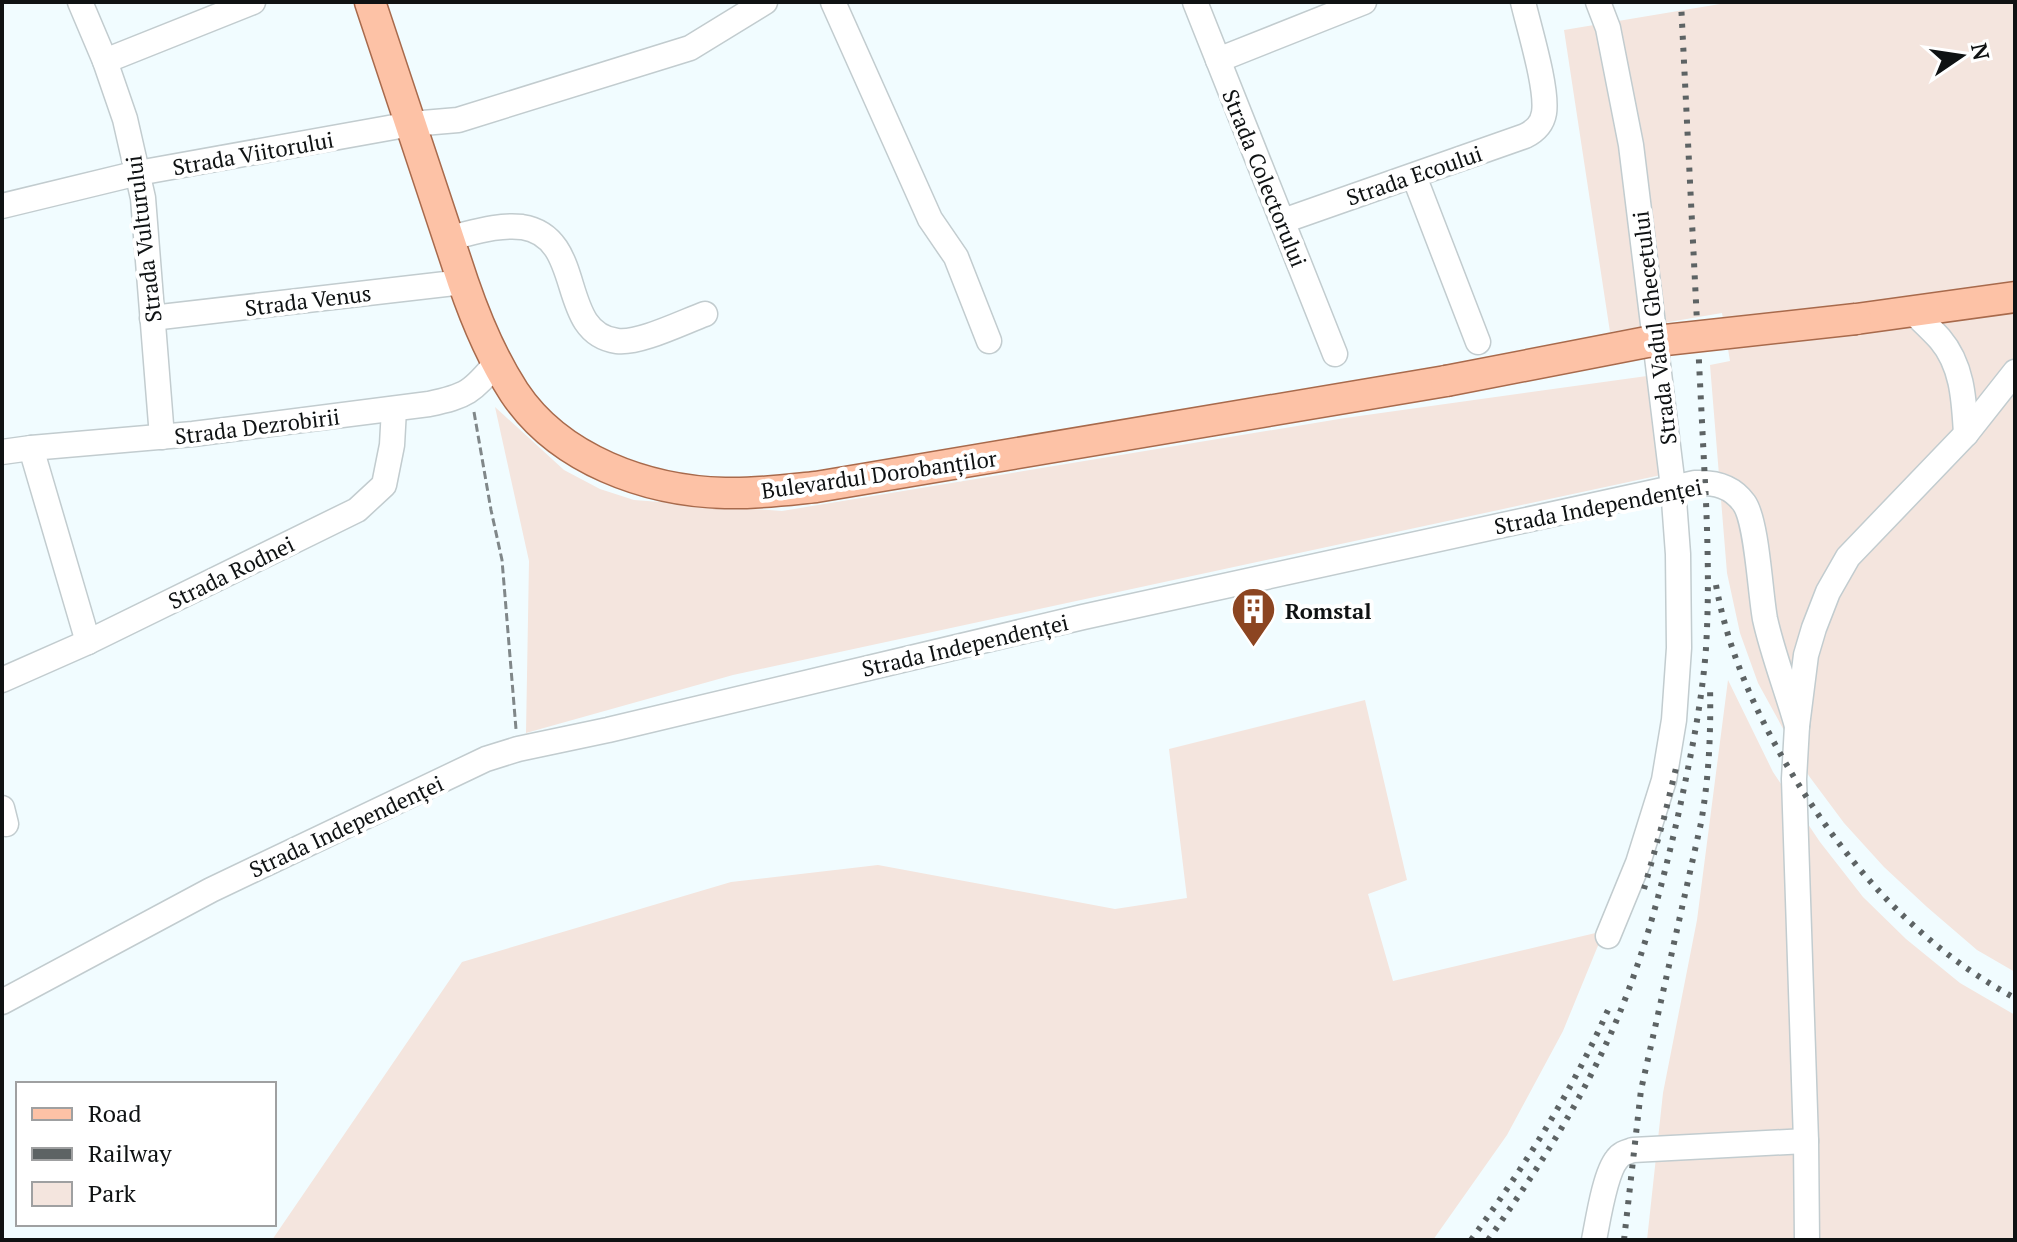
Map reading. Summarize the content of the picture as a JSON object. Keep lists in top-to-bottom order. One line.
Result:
{"streets":{"main road":["Bulevardul Dorobanților"],"street":["Strada Viitorului","Strada Ecoului","Strada Colectorului","Strada Vulturului","Strada Venus","Strada Vadul Ghecetului","Strada Dezrobirii","Strada Independenței","Strada Rodnei"]},"crossings":[["Strada Viitorului","Strada Vulturului"],["Strada Viitorului","Bulevardul Dorobanților"],["Strada Ecoului","Strada Colectorului"],["Strada Vulturului","Strada Venus"],["Strada Vulturului","Strada Dezrobirii"],["Strada Venus","Bulevardul Dorobanților"],["Strada Vadul Ghecetului","Strada Independenței"],["Strada Dezrobirii","Strada Rodnei"]],"places":{"building":["Romstal"]},"legend":["Road","Railway","Park"],"north":"right"}
